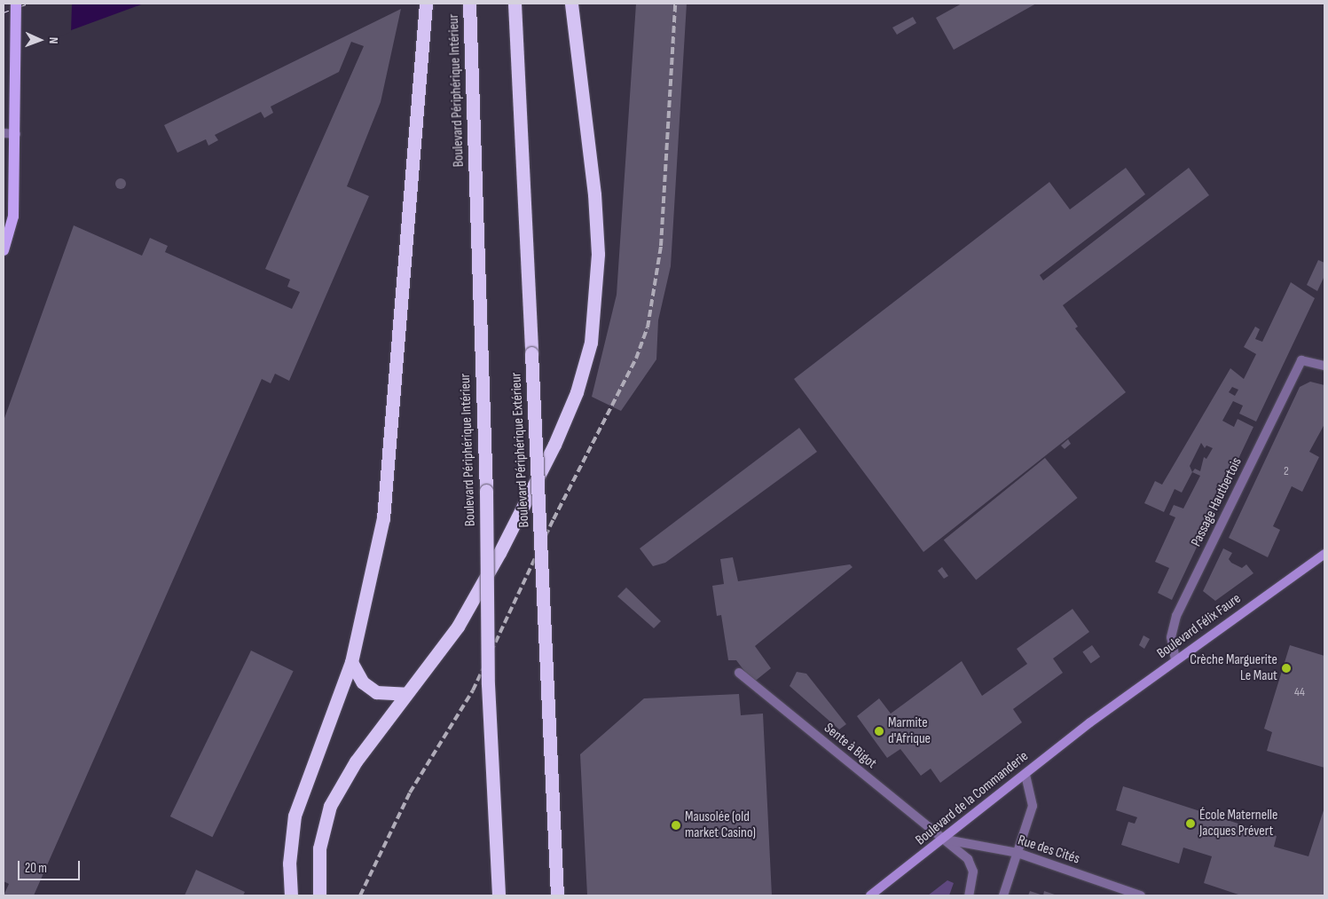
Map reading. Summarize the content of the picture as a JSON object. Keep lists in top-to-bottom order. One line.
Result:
{"streets":{"highway":["Boulevard Périphérique Intérieur","Boulevard Périphérique Extérieur"],"main road":["Boulevard Félix Faure","Boulevard de la Commanderie"],"street":["Passage Hautbertois","Sente à Bigot","Rue des Cités"]},"crossings":[["Passage Hautbertois","Boulevard Félix Faure"],["Boulevard Félix Faure","Boulevard de la Commanderie"],["Sente à Bigot","Boulevard de la Commanderie"],["Sente à Bigot","Rue des Cités"],["Boulevard de la Commanderie","Rue des Cités"]],"places":["Crèche Marguerite Le Maut","Marmite d'Afrique","École Maternelle Jacques Prévert","Mausolée (old market Casino)"],"house_numbers":["2","44"],"scale_bar":"20 m","north":"right"}
